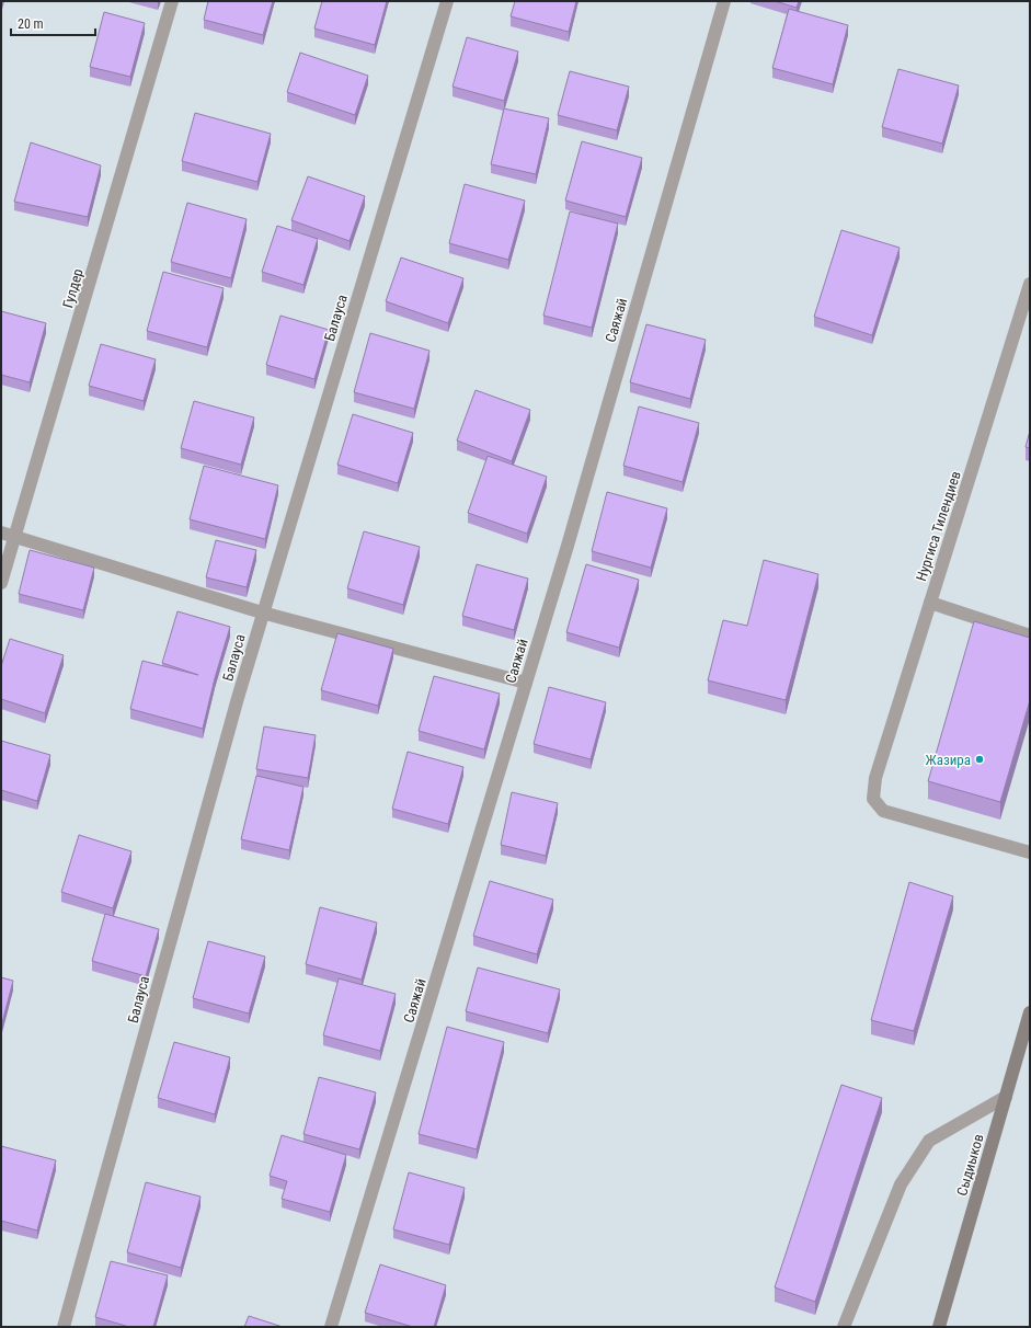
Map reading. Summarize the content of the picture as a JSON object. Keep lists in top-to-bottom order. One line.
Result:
{"streets":{"street":["Гулдер","Балауса","Саяжай","Нургиса Тилендиев","Сыдиыков"]},"places":["Жазира"],"scale_bar":"20 m"}
